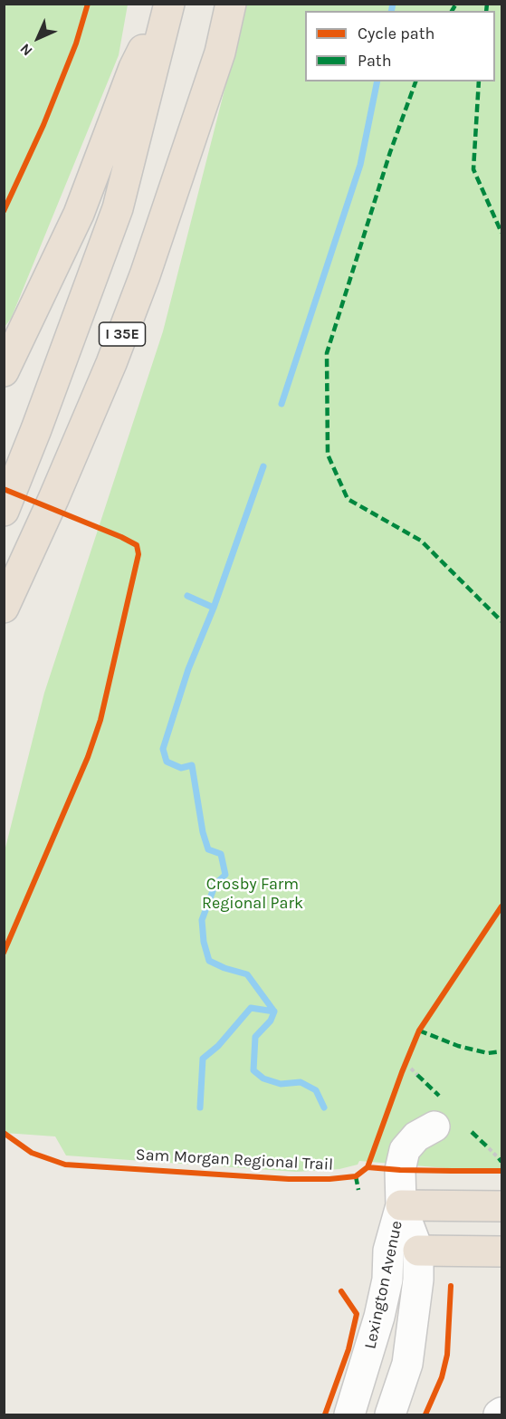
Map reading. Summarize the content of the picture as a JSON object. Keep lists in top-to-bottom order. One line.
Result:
{"streets":{"highway":["I 35E"],"street":["Lexington Avenue"],"cycle path":["Sam Morgan Regional Trail"]},"parks":["Crosby Farm Regional Park"],"legend":["Cycle path","Path"],"north":"bottom left"}
